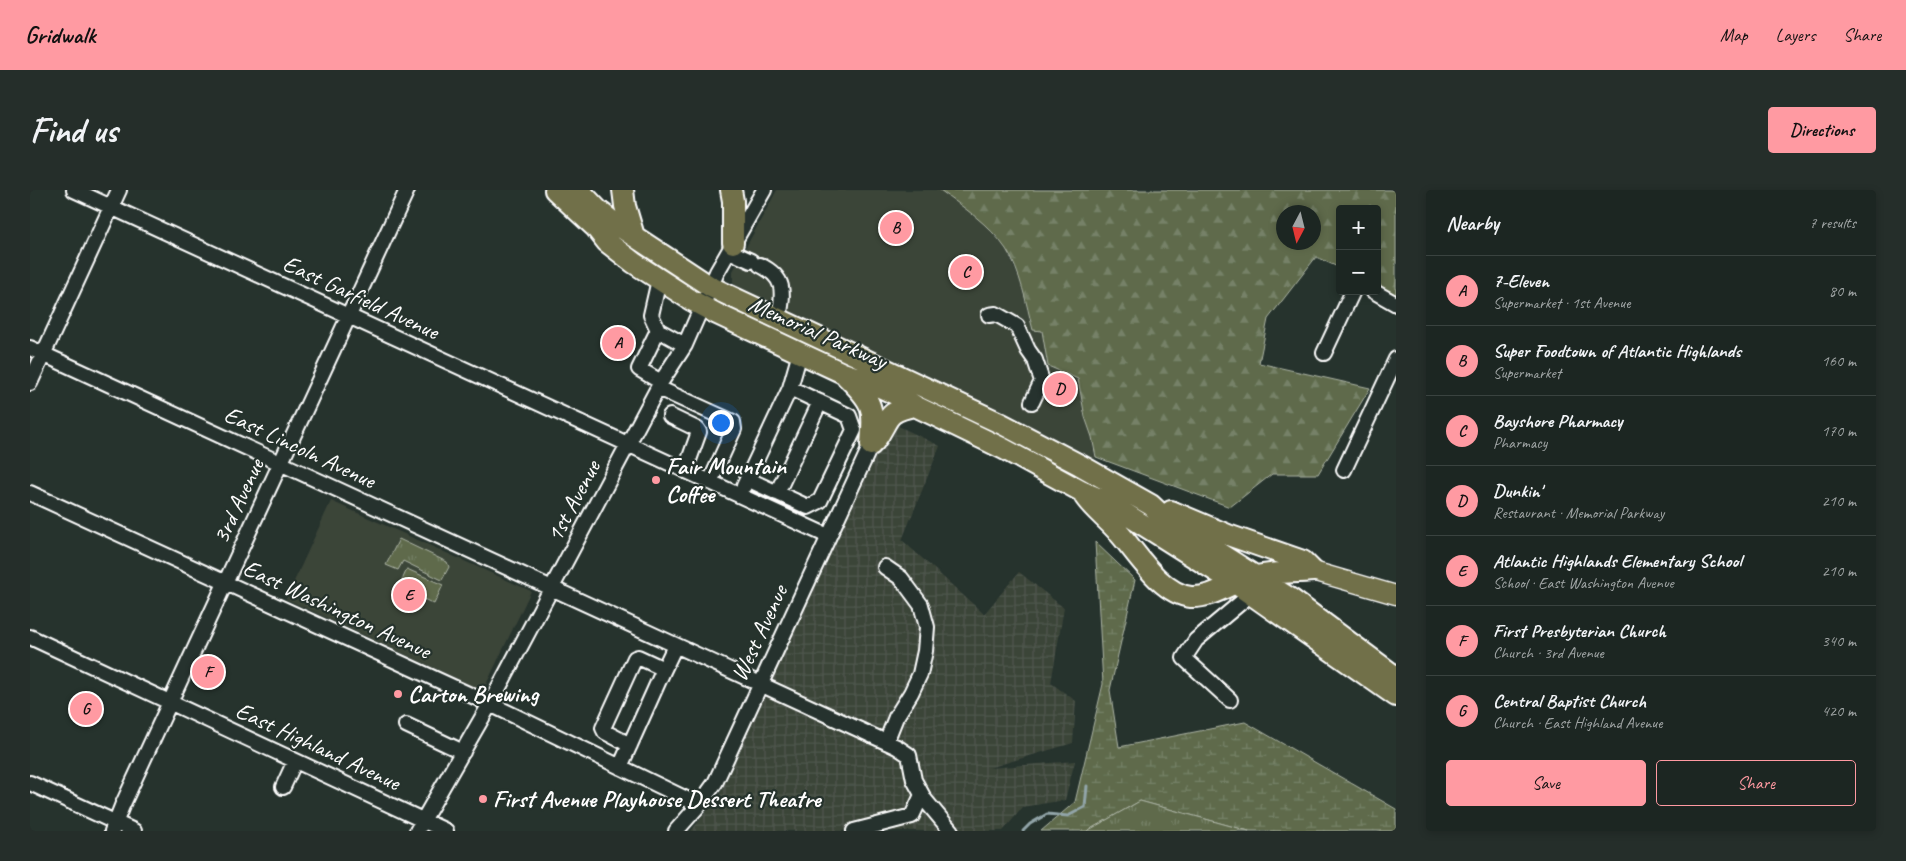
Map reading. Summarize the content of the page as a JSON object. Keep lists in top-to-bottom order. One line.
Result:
{"streets":{"highway":["Memorial Parkway"],"street":["East Garfield Avenue","East Lincoln Avenue","3rd Avenue","1st Avenue","East Washington Avenue","West Avenue","East Highland Avenue"]},"crossings":[["East Garfield Avenue","3rd Avenue"],["East Garfield Avenue","1st Avenue"],["East Garfield Avenue","West Avenue"],["Memorial Parkway","1st Avenue"],["East Lincoln Avenue","3rd Avenue"],["East Lincoln Avenue","1st Avenue"],["East Lincoln Avenue","West Avenue"],["3rd Avenue","East Washington Avenue"],["3rd Avenue","East Highland Avenue"],["1st Avenue","East Washington Avenue"],["1st Avenue","East Highland Avenue"],["East Washington Avenue","West Avenue"]],"places":["Fair Mountain Coffee","Carton Brewing","First Avenue Playhouse Dessert Theatre"],"north":"bottom","page":{"header":"Gridwalk","nav":["Map","Layers","Share"],"buttons":["Directions",["Save","Share"]],"title":"Find us","heading":["Nearby","7 results"],"map_buttons":["+","−"],"pins":["B","C","A","D","E","F","G"],"list":[{"mark":"A","name":"7-Eleven","note":"Supermarket · 1st Avenue","value":"80 m"},{"mark":"B","name":"Super Foodtown of Atlantic Highlands","note":"Supermarket","value":"160 m"},{"mark":"C","name":"Bayshore Pharmacy","note":"Pharmacy","value":"170 m"},{"mark":"D","name":"Dunkin'","note":"Restaurant · Memorial Parkway","value":"210 m"},{"mark":"E","name":"Atlantic Highlands Elementary School","note":"School · East Washington Avenue","value":"210 m"},{"mark":"F","name":"First Presbyterian Church","note":"Church · 3rd Avenue","value":"340 m"},{"mark":"G","name":"Central Baptist Church","note":"Church · East Highland Avenue","value":"420 m"}]}}
